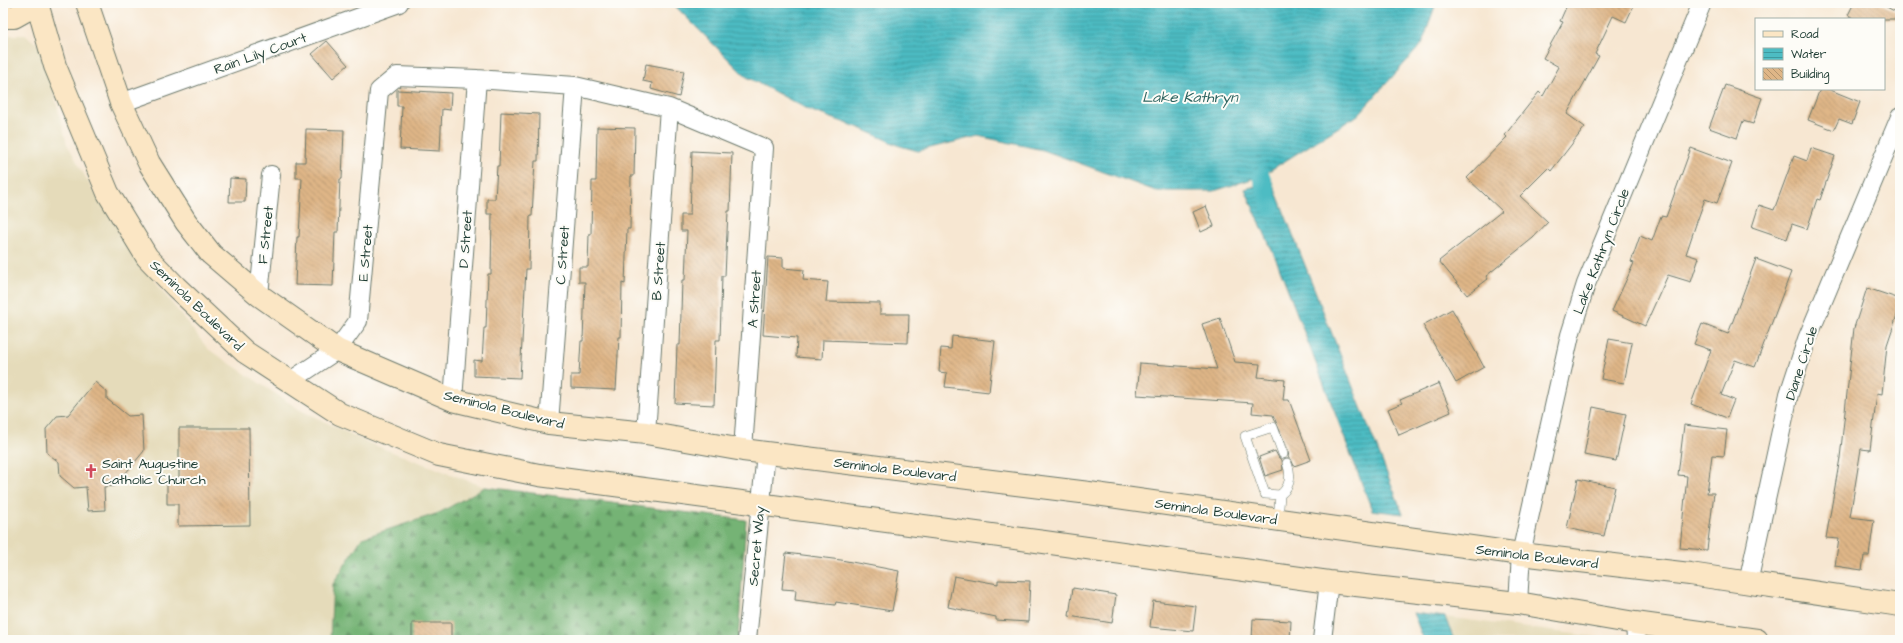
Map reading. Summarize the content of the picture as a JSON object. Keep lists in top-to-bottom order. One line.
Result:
{"streets":{"main road":["Seminola Boulevard"],"street":["Rain Lily Court","F Street","D Street","Lake Kathryn Circle","E Street","C Street","B Street","A Street","Diane Circle","Secret Way"]},"crossings":[["Rain Lily Court","Seminola Boulevard"],["F Street","Seminola Boulevard"],["D Street","E Street"],["D Street","Seminola Boulevard"],["Lake Kathryn Circle","Seminola Boulevard"],["E Street","Seminola Boulevard"],["C Street","Seminola Boulevard"],["B Street","A Street"],["B Street","Seminola Boulevard"],["A Street","Seminola Boulevard"],["Seminola Boulevard","Diane Circle"],["Seminola Boulevard","Secret Way"]],"water":["Lake Kathryn"],"places":{"church":["Saint Augustine Catholic Church"]},"legend":["Road","Water","Building"]}
